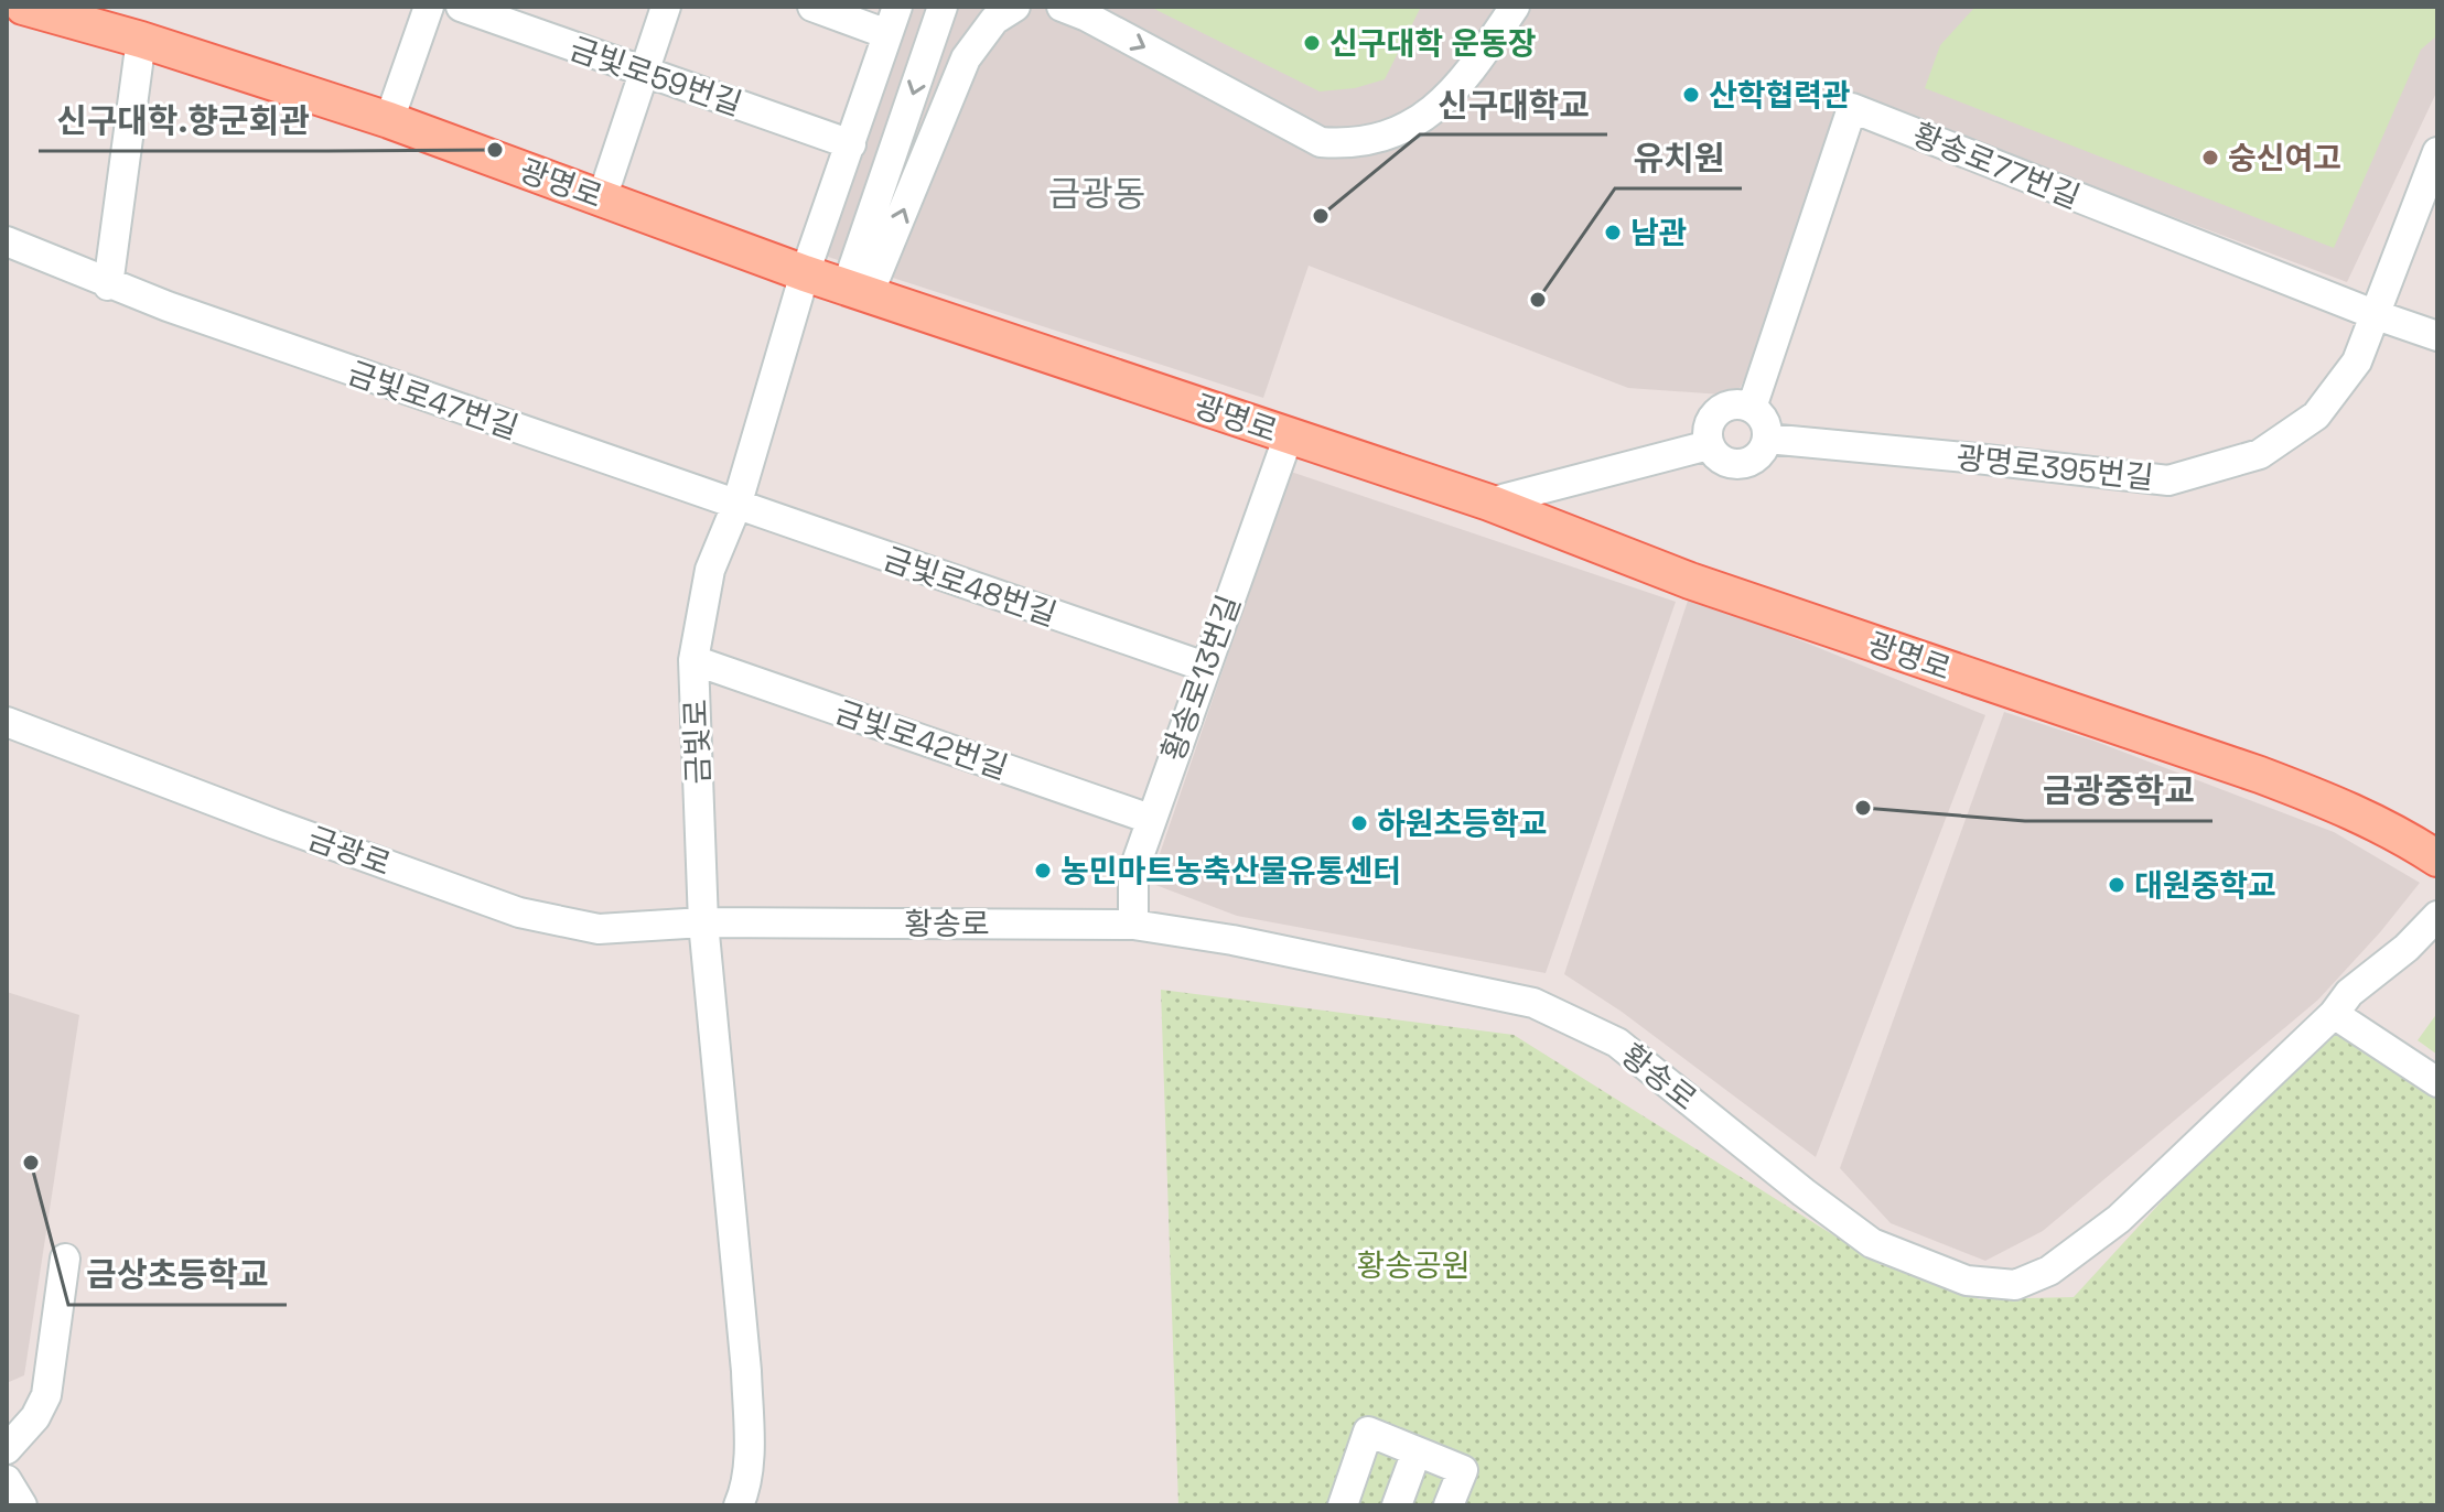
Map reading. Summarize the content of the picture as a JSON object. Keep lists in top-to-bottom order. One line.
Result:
{"streets":{"main road":["광명로"],"street":["금빛로59번길","황송로77번길","금빛로47번길","광명로395번길","금빛로48번길","황송로13번길","금빛로42번길","금빛로","금광로","황송로"]},"crossings":[["금빛로59번길","금빛로"],["황송로77번길","광명로395번길"],["광명로","황송로13번길"],["광명로","금빛로"],["금빛로47번길","금빛로48번길"],["금빛로47번길","금빛로"],["금빛로48번길","황송로13번길"],["금빛로48번길","금빛로"],["황송로13번길","금빛로42번길"],["황송로13번길","황송로"],["금빛로42번길","금빛로"],["금빛로","금광로"],["금빛로","황송로"],["금광로","황송로"]],"districts":["금광동"],"parks":["황송공원"],"places":["신구대학 운동장","산학협력관","신구대학.향군회관","숭신여고","신구대학교","남관","유치원","금광중학교","하원초등학교","농민마트농축산물유통센터","대원중학교","금상초등학교"]}
